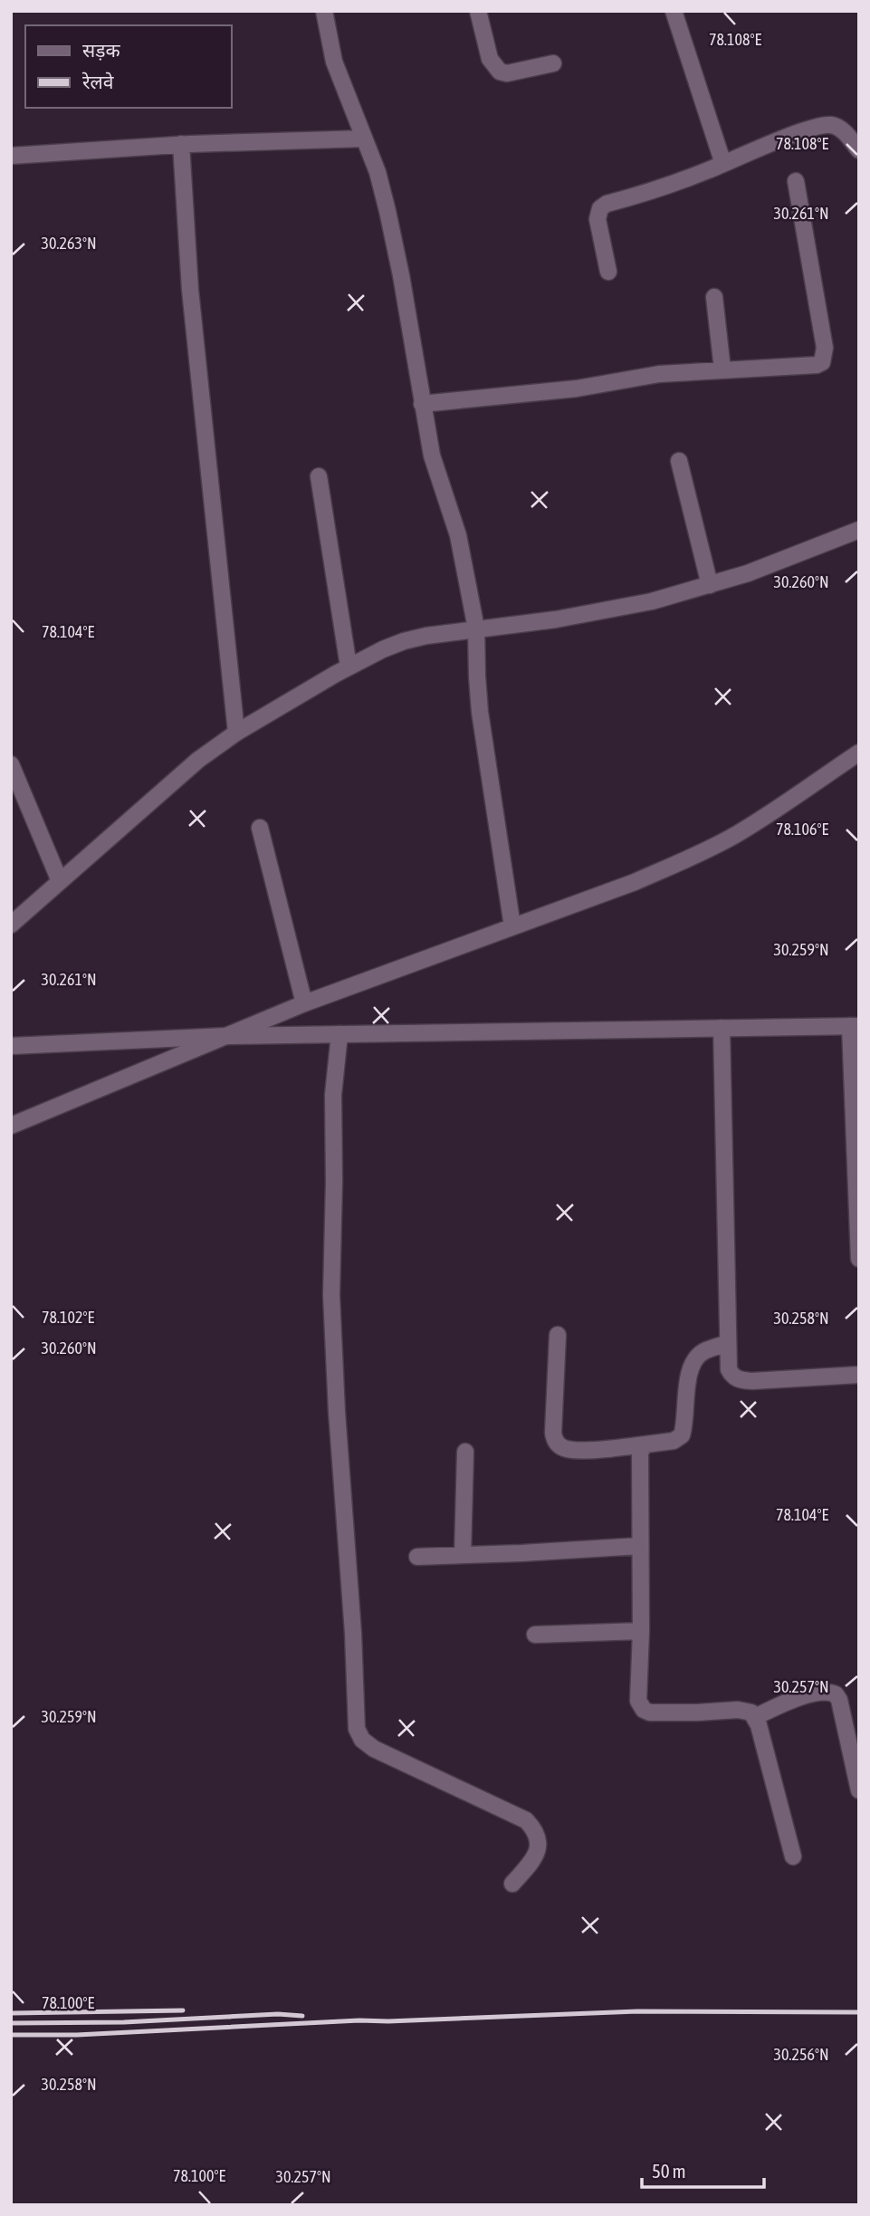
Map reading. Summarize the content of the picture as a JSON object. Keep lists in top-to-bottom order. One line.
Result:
{"legend":["सड़क","रेलवे"],"scale_bar":"50 m","coordinates":["78.108°E","30.261°N","30.263°N","30.260°N","78.104°E","78.106°E","30.259°N","78.102°E","30.258°N","30.257°N","78.100°E","30.256°N"]}
